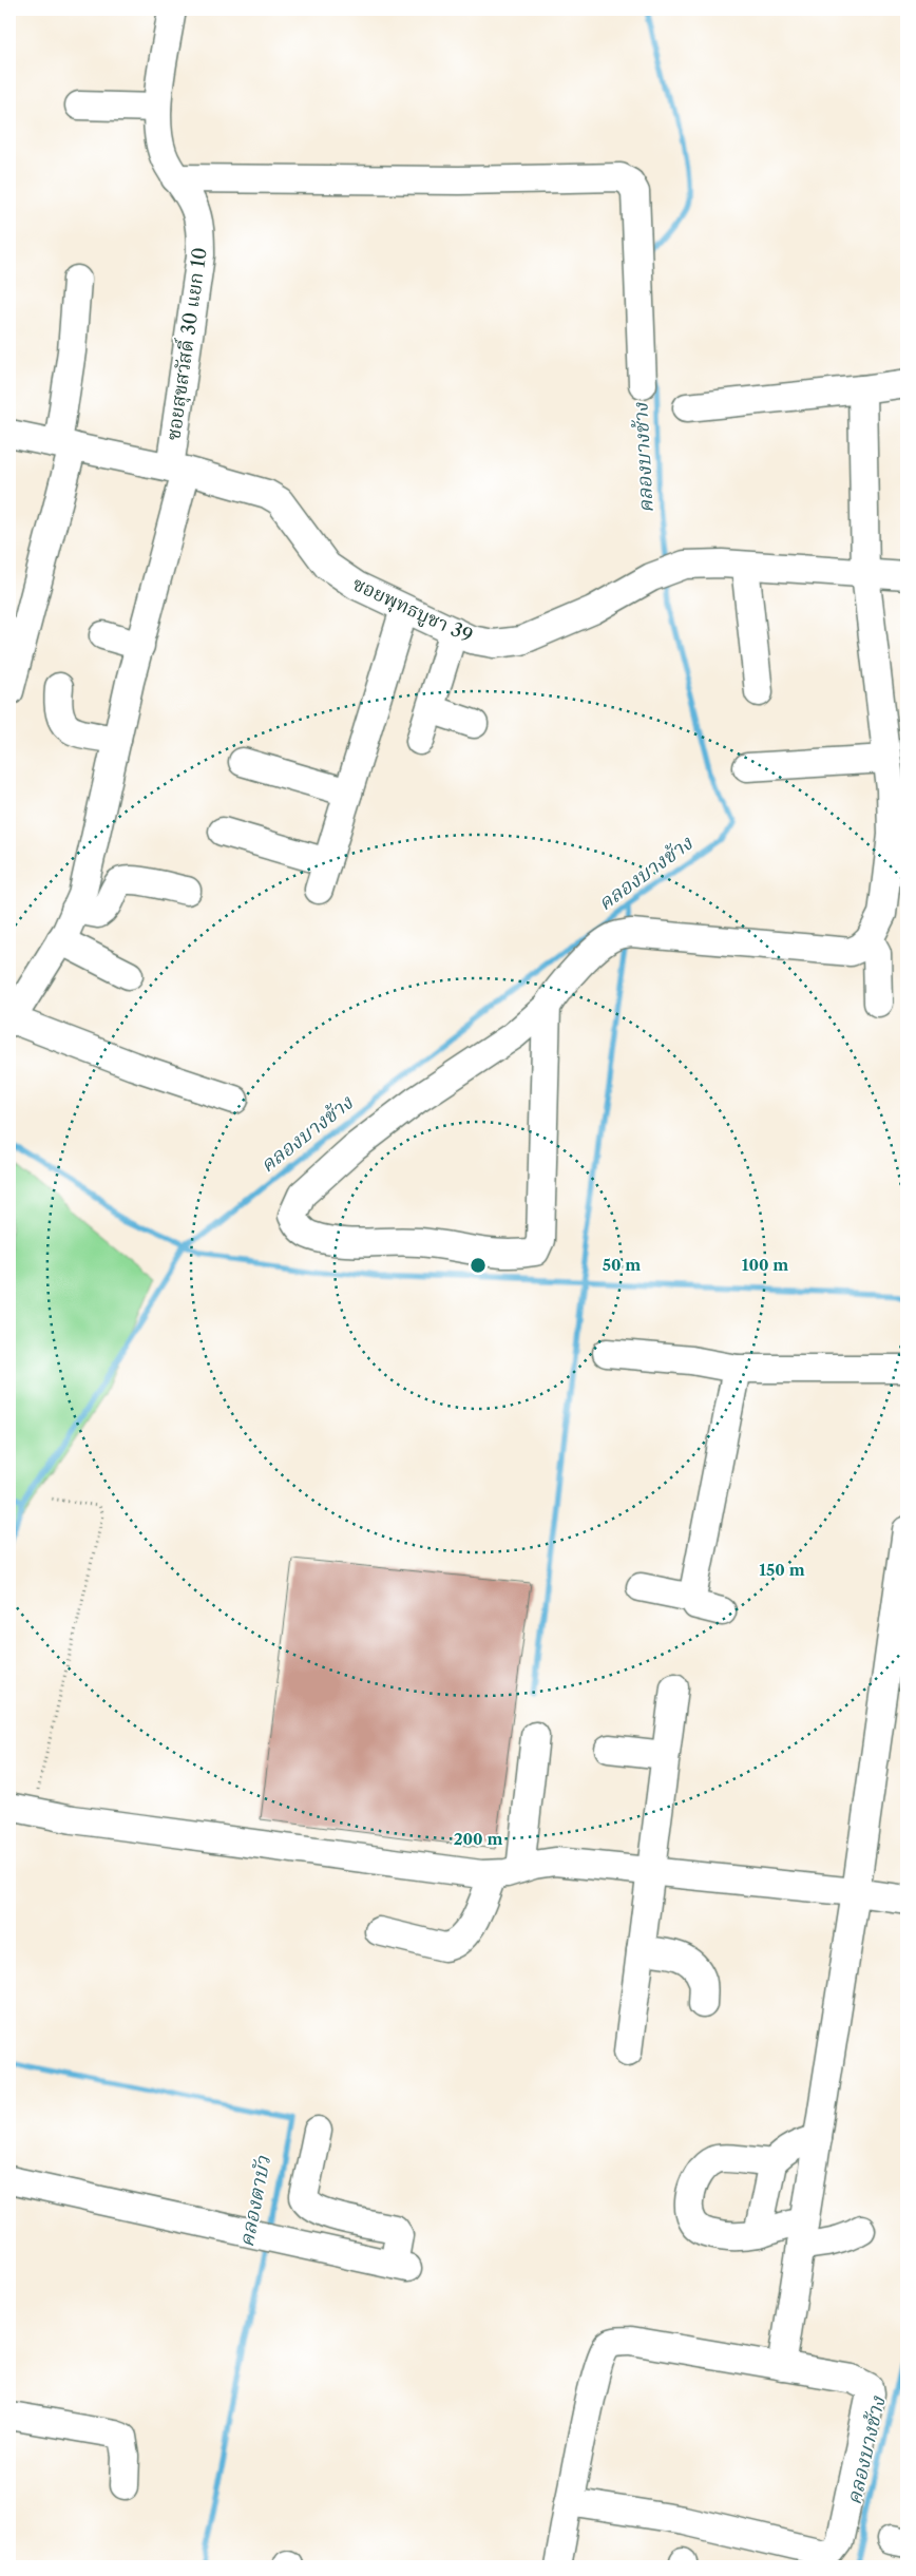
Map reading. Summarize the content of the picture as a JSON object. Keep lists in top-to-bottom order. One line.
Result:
{"streets":{"street":["ซอยสุขสวัสดิ์ 30 แยก 10","ซอยพุทธบูชา 39"]},"crossings":[["ซอยสุขสวัสดิ์ 30 แยก 10","ซอยพุทธบูชา 39"]],"water":["คลองบางช้าง","คลองตาบัว"],"rings":["50 m","100 m","150 m","200 m"]}
